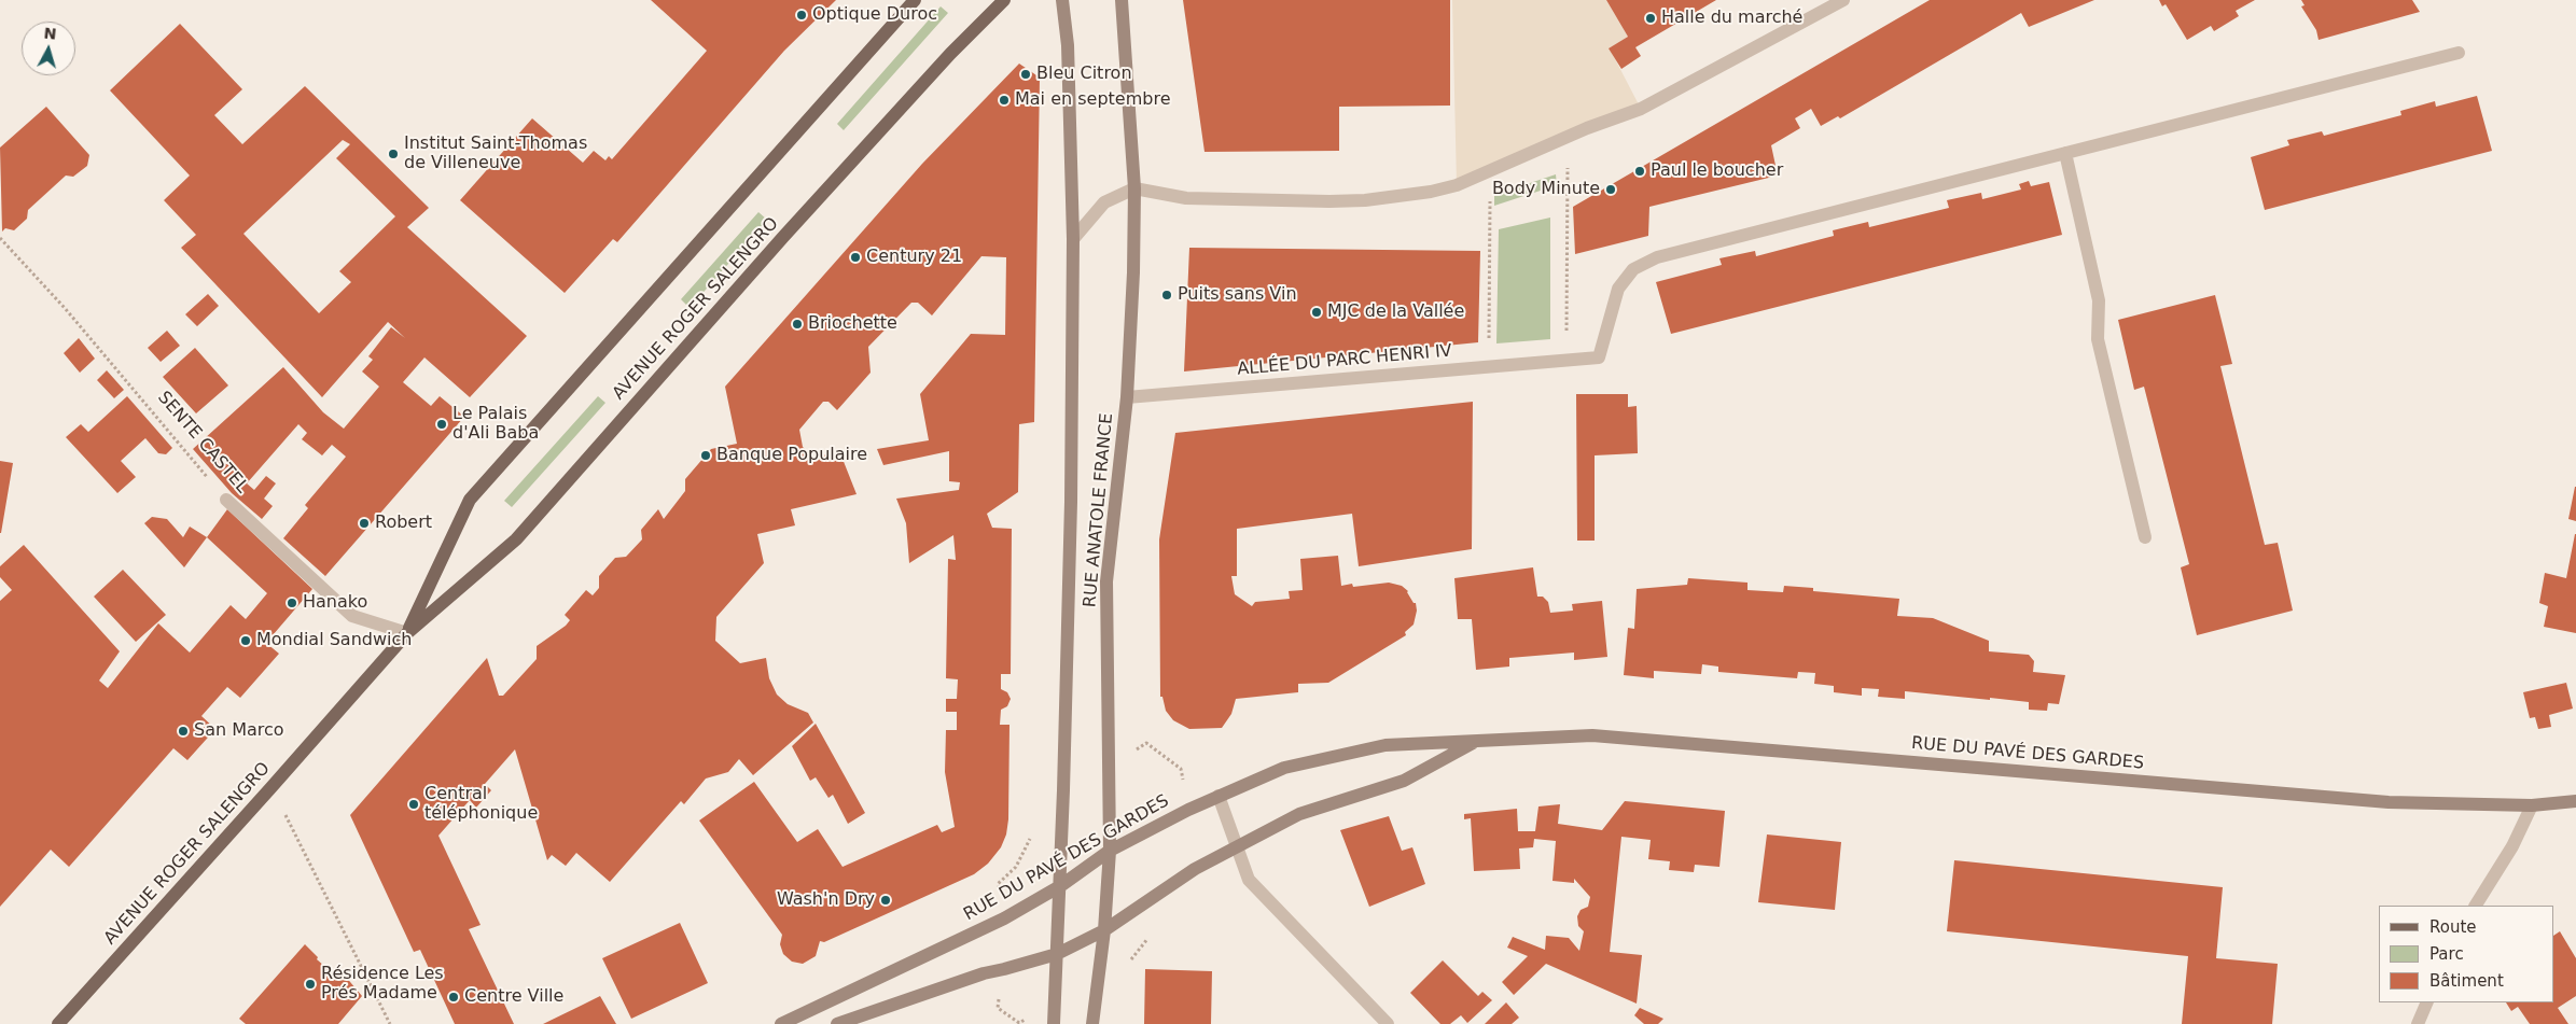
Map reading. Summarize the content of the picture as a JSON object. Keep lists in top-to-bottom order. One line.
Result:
{"streets":{"main road":["AVENUE ROGER SALENGRO","RUE ANATOLE FRANCE","RUE DU PAVÉ DES GARDES"],"street":["ALLÉE DU PARC HENRI IV","SENTE CASTEL"]},"crossings":[["AVENUE ROGER SALENGRO","SENTE CASTEL"],["ALLÉE DU PARC HENRI IV","RUE ANATOLE FRANCE"],["RUE ANATOLE FRANCE","RUE DU PAVÉ DES GARDES"]],"places":["Optique Duroc","Halle du marché","Bleu Citron","Mai en septembre","Institut Saint-Thomas de Villeneuve","Paul le boucher","Body Minute","Century 21","Puits sans Vin","MJC de la Vallée","Briochette","Le Palais d'Ali Baba","Banque Populaire","Robert","Hanako","Mondial Sandwich","San Marco","Central téléphonique","Wash'n Dry","Résidence Les Prés Madame","Centre Ville"],"legend":["Route","Parc","Bâtiment"],"north":"top"}
